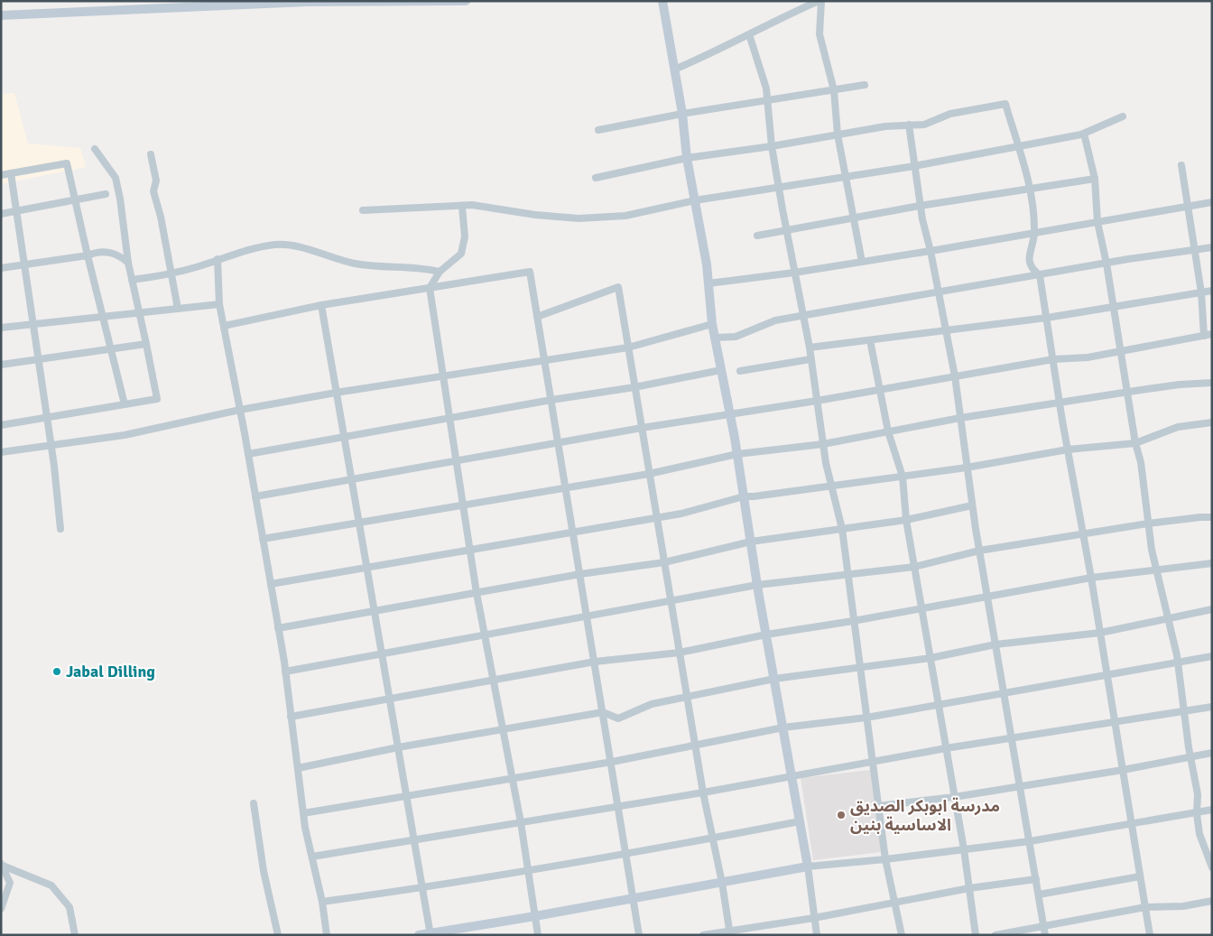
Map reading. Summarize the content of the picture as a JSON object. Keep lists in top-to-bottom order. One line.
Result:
{"places":["Jabal Dilling","مدرسة ابوبكر الصديق الاساسية بنين"]}
